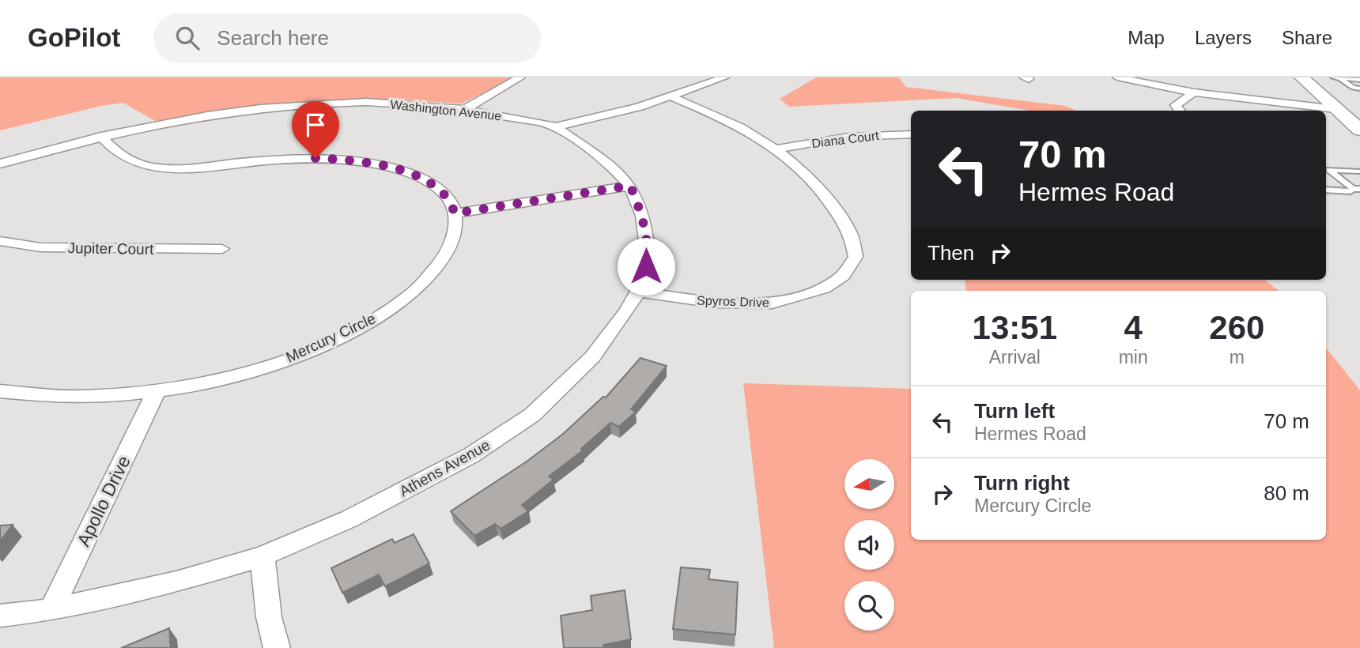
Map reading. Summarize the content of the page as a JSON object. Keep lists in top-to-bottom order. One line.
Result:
{"streets":{"street":["Washington Avenue","Diana Court","Jupiter Court","Spyros Drive","Mercury Circle","Athens Avenue","Apollo Drive"]},"crossings":[["Washington Avenue","Spyros Drive"],["Washington Avenue","Athens Avenue"],["Diana Court","Spyros Drive"],["Spyros Drive","Athens Avenue"],["Mercury Circle","Apollo Drive"],["Athens Avenue","Apollo Drive"]],"north":"left","page":{"header":"GoPilot","search":"Search here","nav":["Map","Layers","Share"],"turn":["70 m","Hermes Road"],"then":"Then","eta":["13:51","Arrival","4","min","260","m"],"list":[{"name":"Turn left","note":"Hermes Road","value":"70 m"},{"name":"Turn right","note":"Mercury Circle","value":"80 m"}]}}
